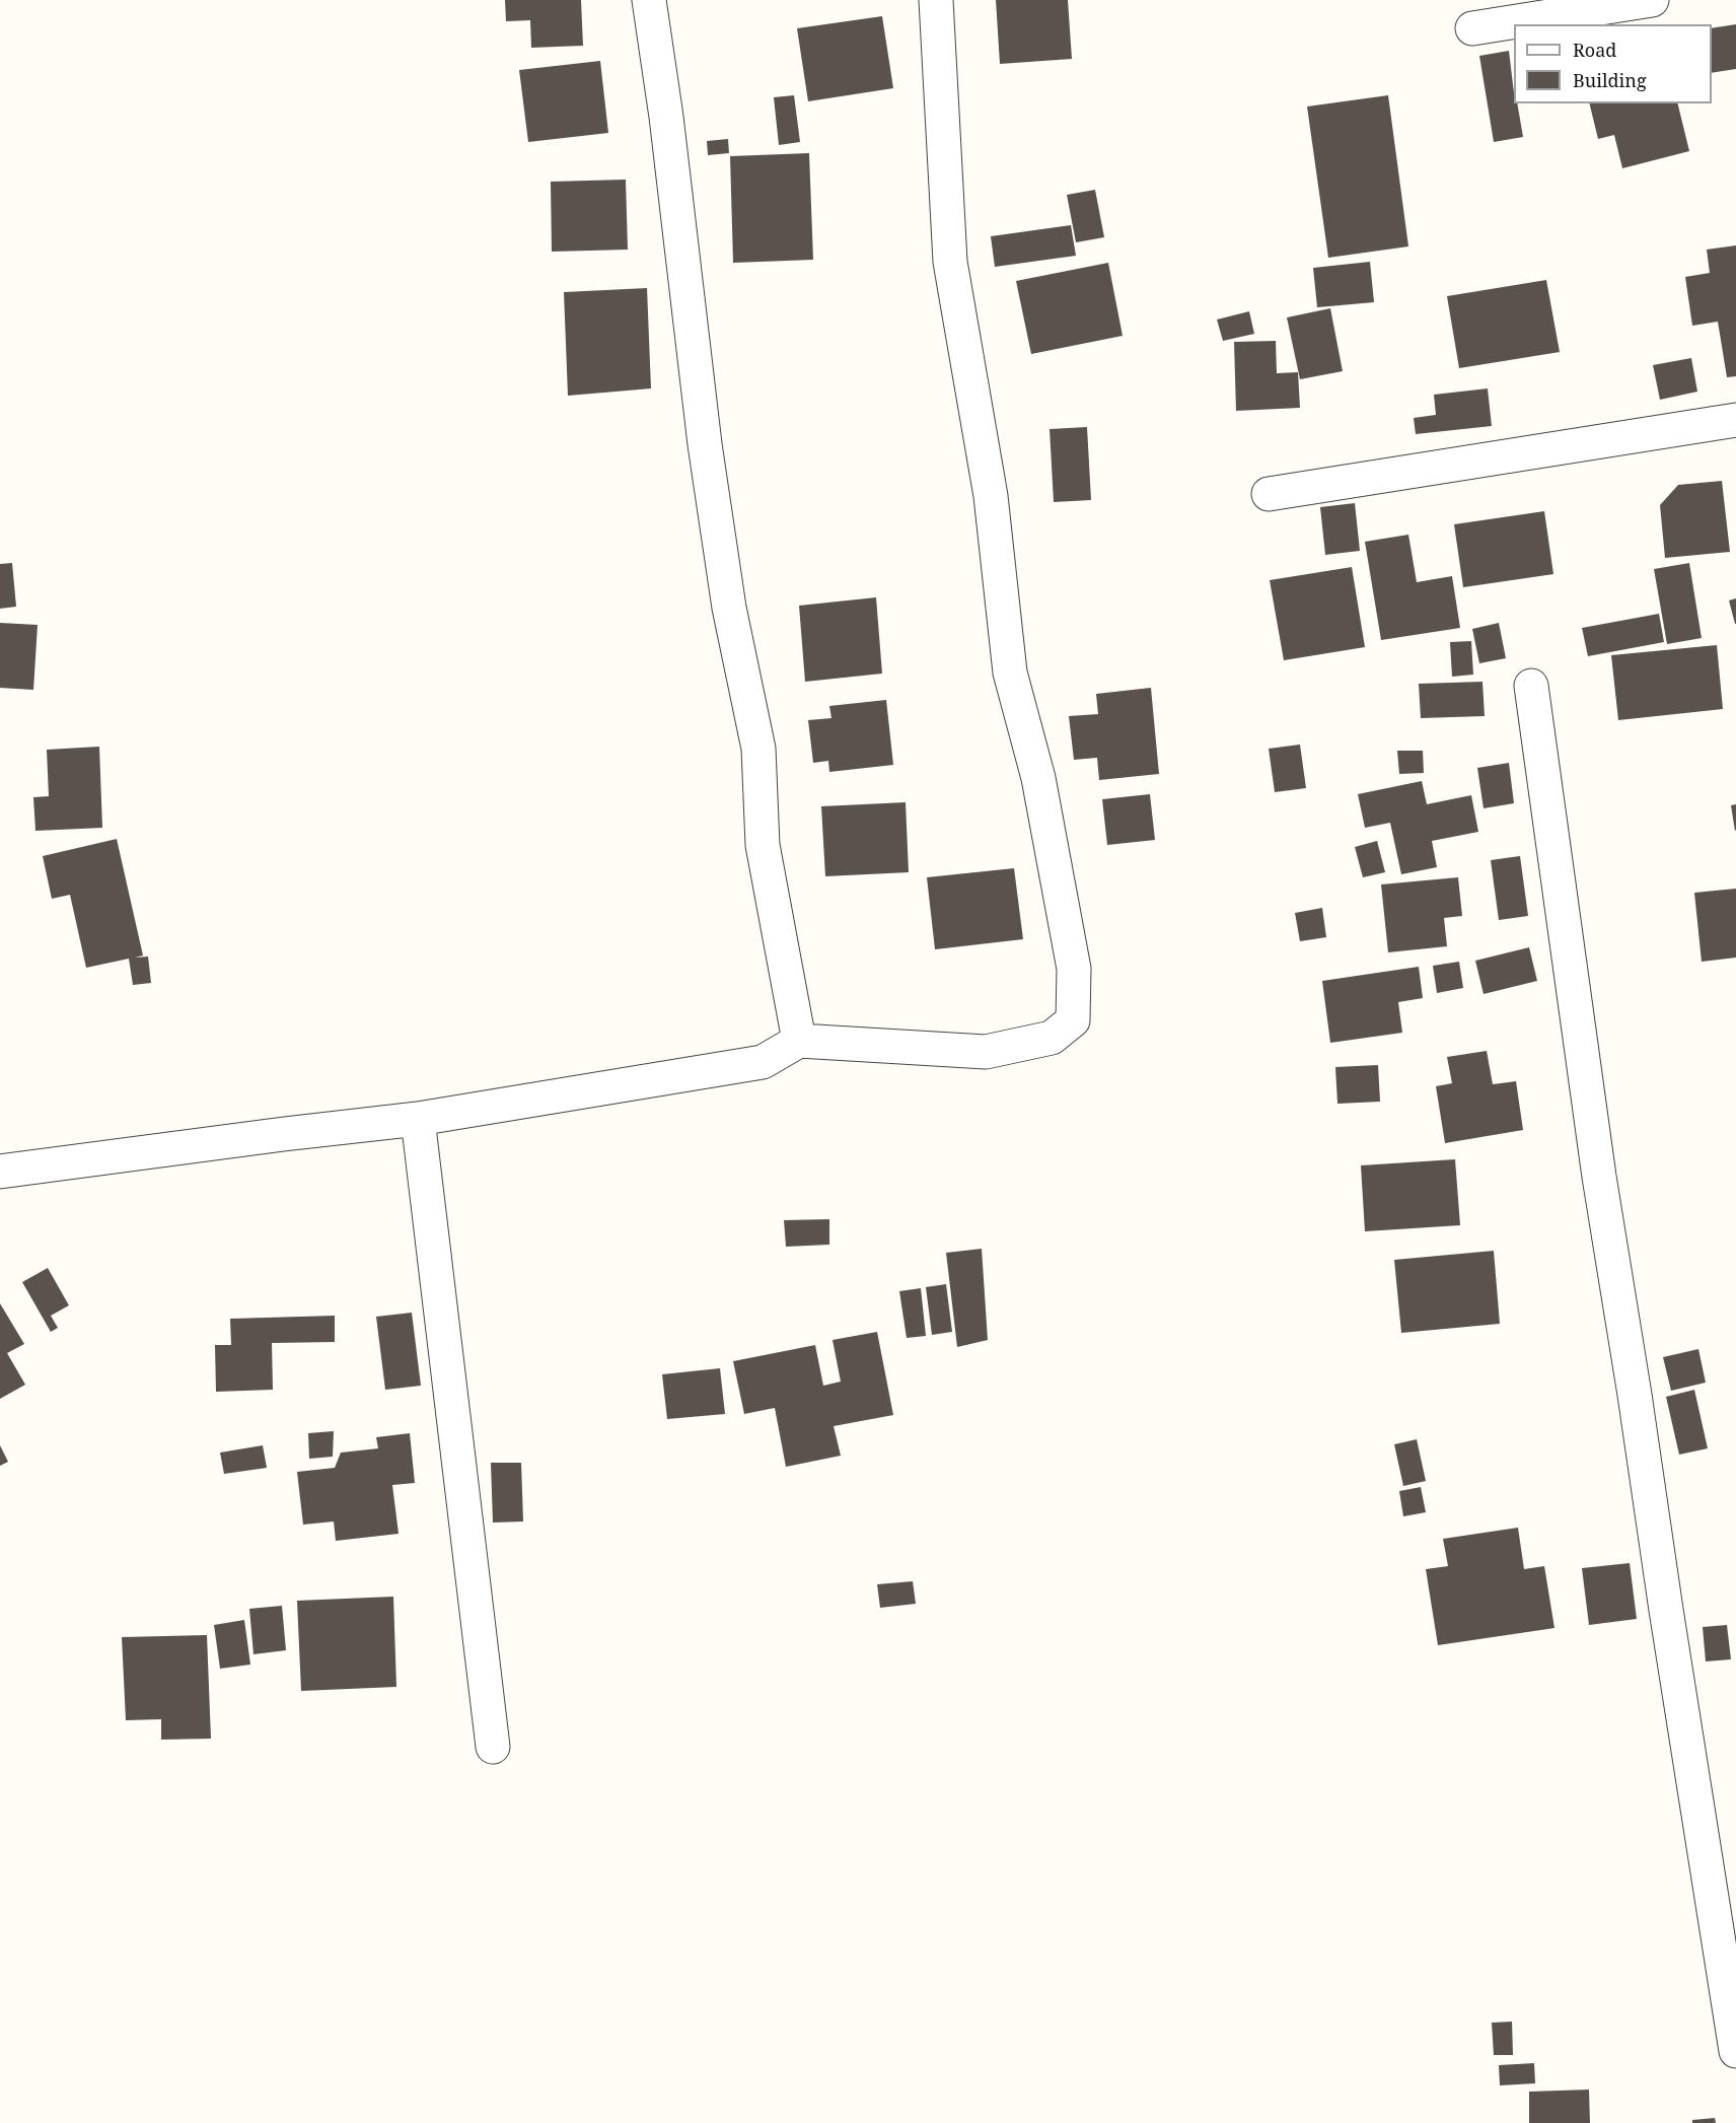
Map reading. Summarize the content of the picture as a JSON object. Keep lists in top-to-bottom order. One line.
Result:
{"legend":["Road","Building"]}
